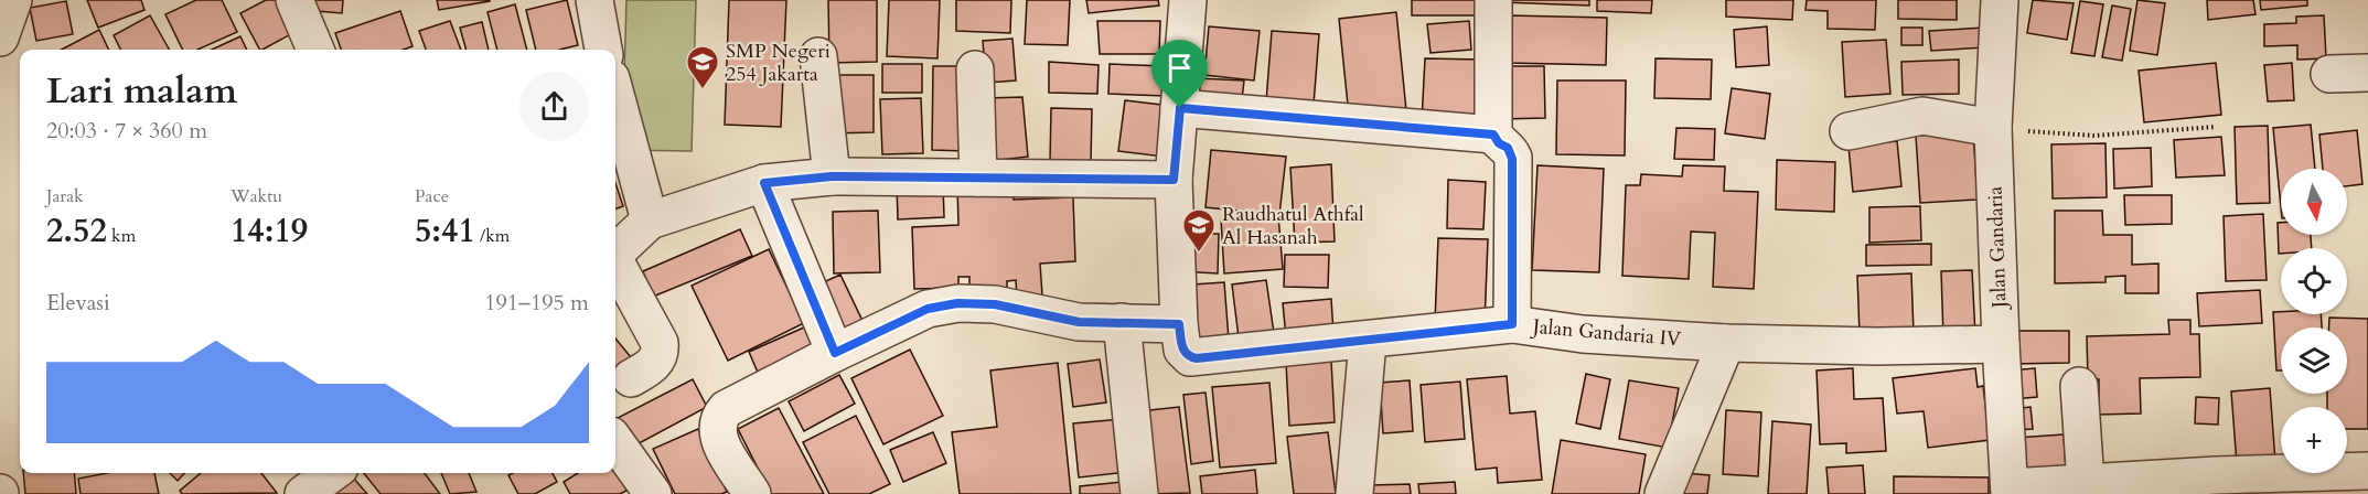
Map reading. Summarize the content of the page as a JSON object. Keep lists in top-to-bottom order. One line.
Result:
{"streets":{"street":["Jalan Gandaria","Jalan Gandaria IV"]},"crossings":[["Jalan Gandaria","Jalan Gandaria IV"]],"places":{"school or university":["SMP Negeri 254 Jakarta","Raudhatul Athfal Al Hasanah"]},"north":"bottom","page":{"heading":["Lari malam","20:03 · 7 × 360 m"],"stats":[["Jarak","2.52 km"],["Waktu","14:19"],["Pace","5:41 /km"]],"map_buttons":"+","chart":["Elevasi","191–195 m"]}}
